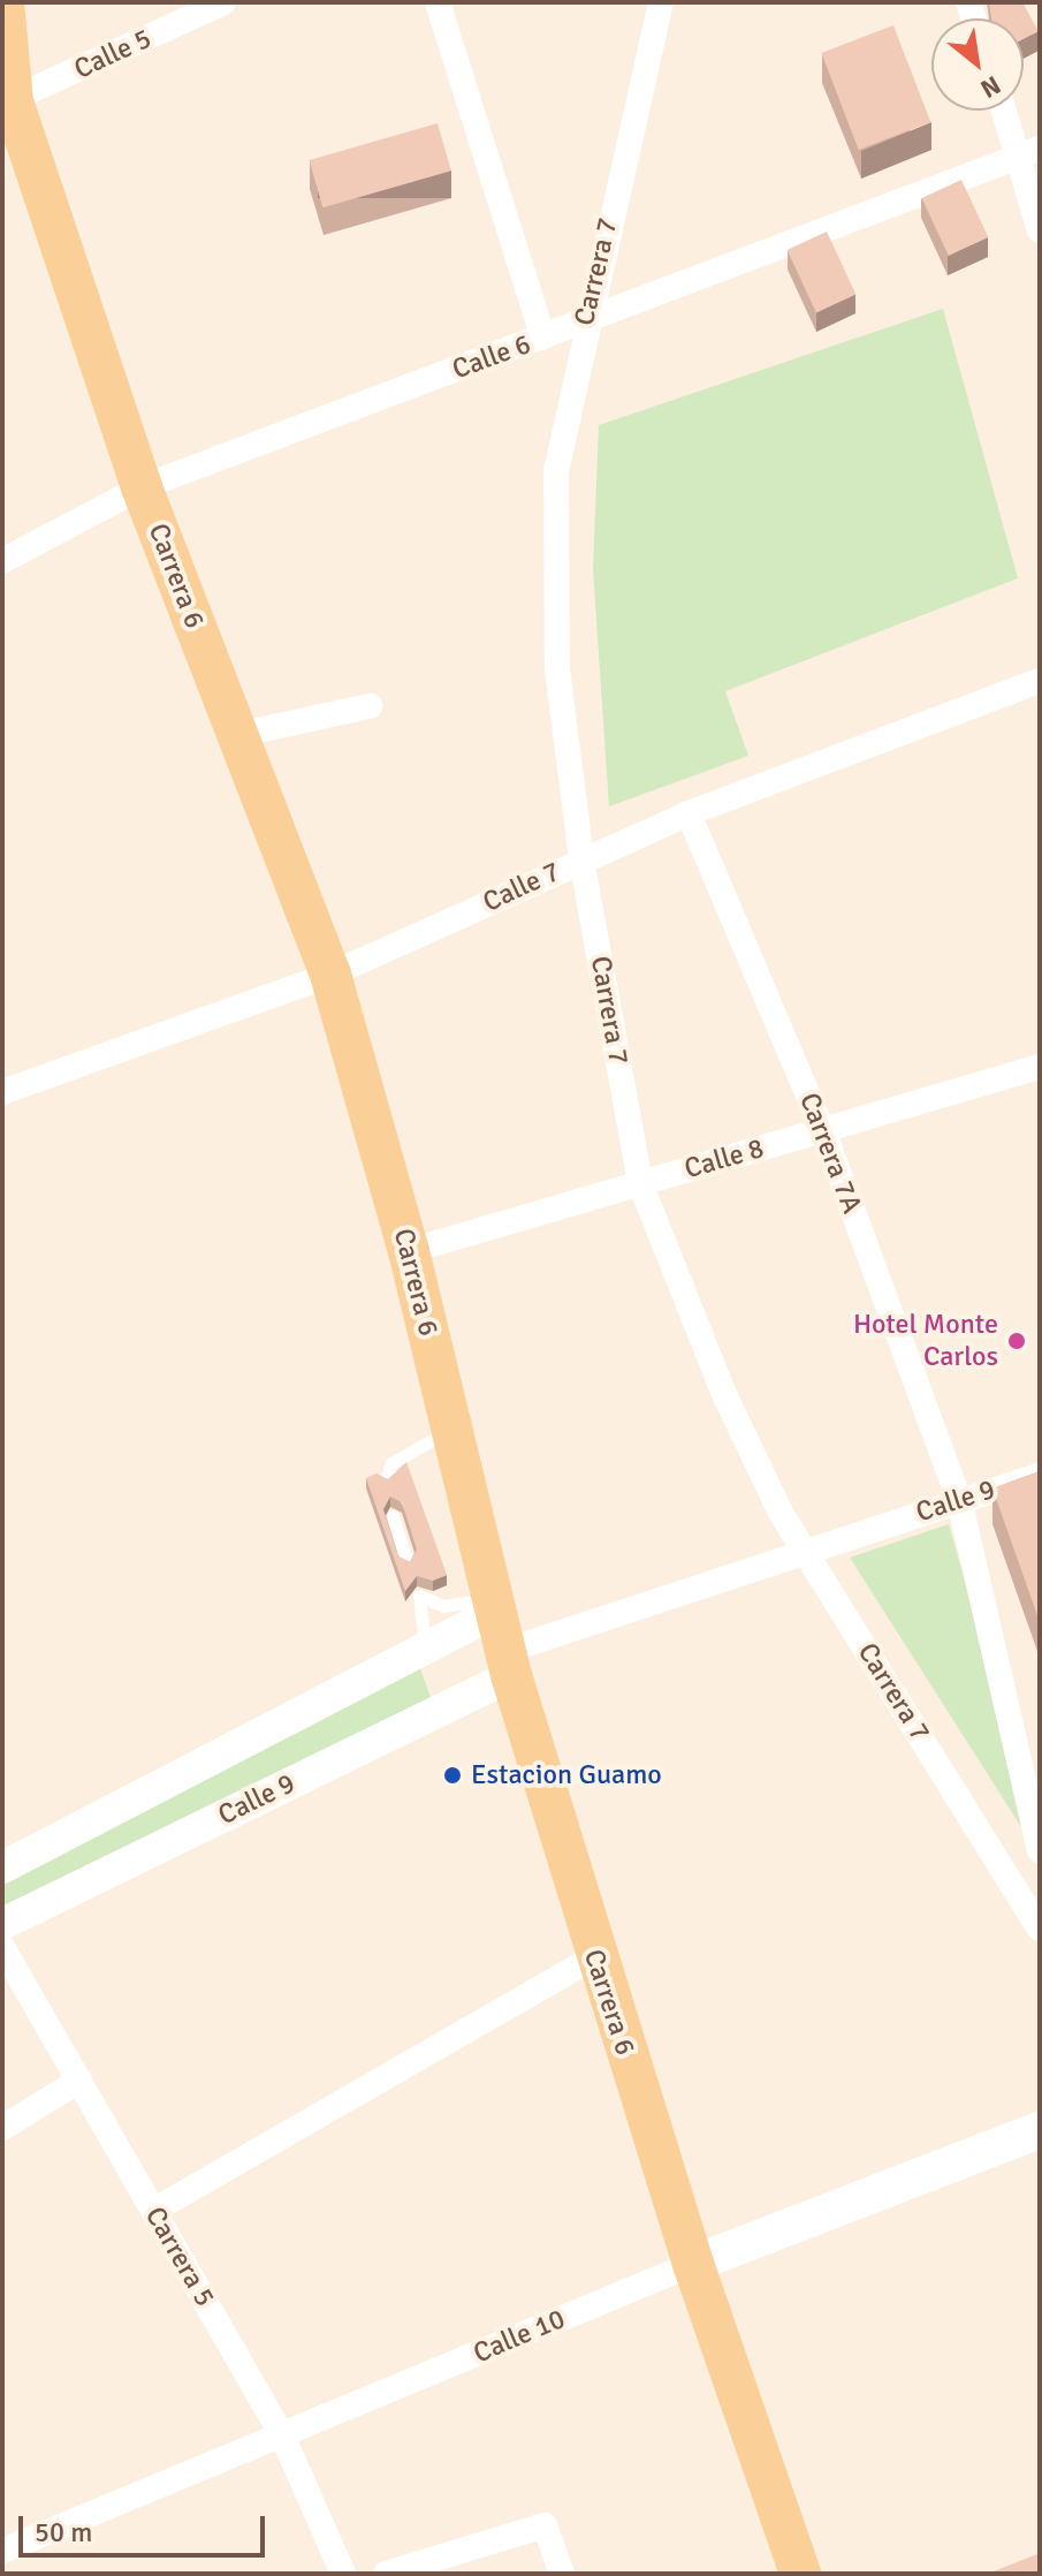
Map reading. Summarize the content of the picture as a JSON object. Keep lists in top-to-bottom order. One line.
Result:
{"streets":{"main road":["Carrera 6","Calle 10"],"street":["Calle 5","Carrera 7","Calle 6","Calle 7","Carrera 7A","Calle 8","Calle 9","Carrera 5"]},"crossings":[["Calle 5","Carrera 6"],["Carrera 7","Calle 6"],["Carrera 7","Calle 7"],["Carrera 7","Calle 8"],["Calle 6","Carrera 6"],["Carrera 6","Calle 7"],["Carrera 6","Calle 8"],["Carrera 6","Calle 9"],["Carrera 6","Calle 10"],["Calle 7","Carrera 7A"],["Carrera 7A","Calle 8"],["Carrera 7A","Calle 9"],["Carrera 5","Calle 10"]],"places":["Hotel Monte Carlos","Estacion Guamo"],"scale_bar":"50 m","north":"bottom right"}
